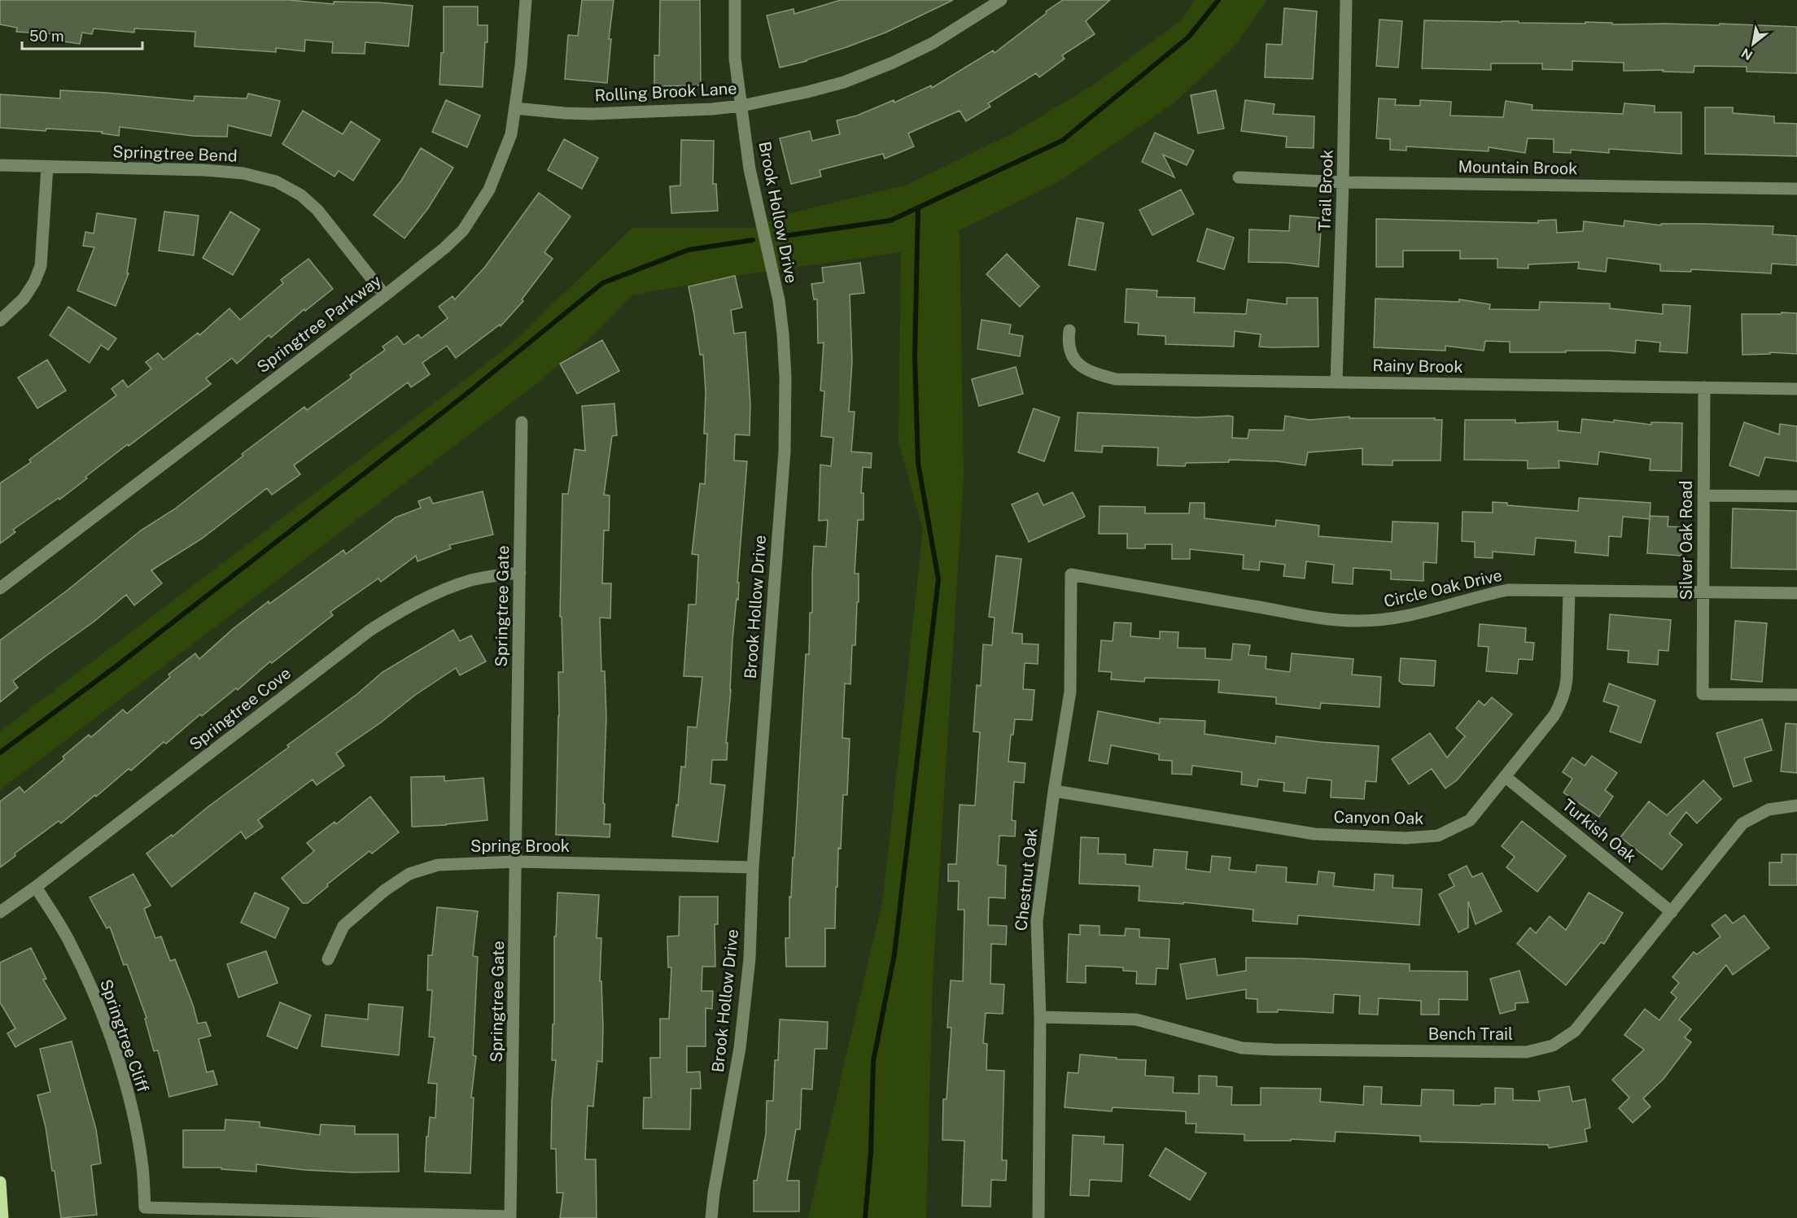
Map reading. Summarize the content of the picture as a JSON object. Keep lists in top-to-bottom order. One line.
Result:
{"streets":{"street":["Rolling Brook Lane","Springtree Bend","Mountain Brook","Trail Brook","Brook Hollow Drive","Springtree Parkway","Rainy Brook","Silver Oak Road","Circle Oak Drive","Springtree Gate","Springtree Cove","Canyon Oak","Turkish Oak","Spring Brook","Chestnut Oak","Bench Trail","Springtree Cliff"]},"crossings":[["Rolling Brook Lane","Brook Hollow Drive"],["Rolling Brook Lane","Springtree Parkway"],["Springtree Bend","Springtree Parkway"],["Mountain Brook","Trail Brook"],["Trail Brook","Rainy Brook"],["Brook Hollow Drive","Spring Brook"],["Rainy Brook","Silver Oak Road"],["Silver Oak Road","Circle Oak Drive"],["Circle Oak Drive","Canyon Oak"],["Circle Oak Drive","Chestnut Oak"],["Springtree Gate","Springtree Cove"],["Springtree Gate","Spring Brook"],["Springtree Gate","Springtree Cliff"],["Springtree Cove","Springtree Cliff"],["Canyon Oak","Turkish Oak"],["Canyon Oak","Chestnut Oak"],["Turkish Oak","Bench Trail"],["Chestnut Oak","Bench Trail"]],"scale_bar":"50 m","north":"bottom left"}
